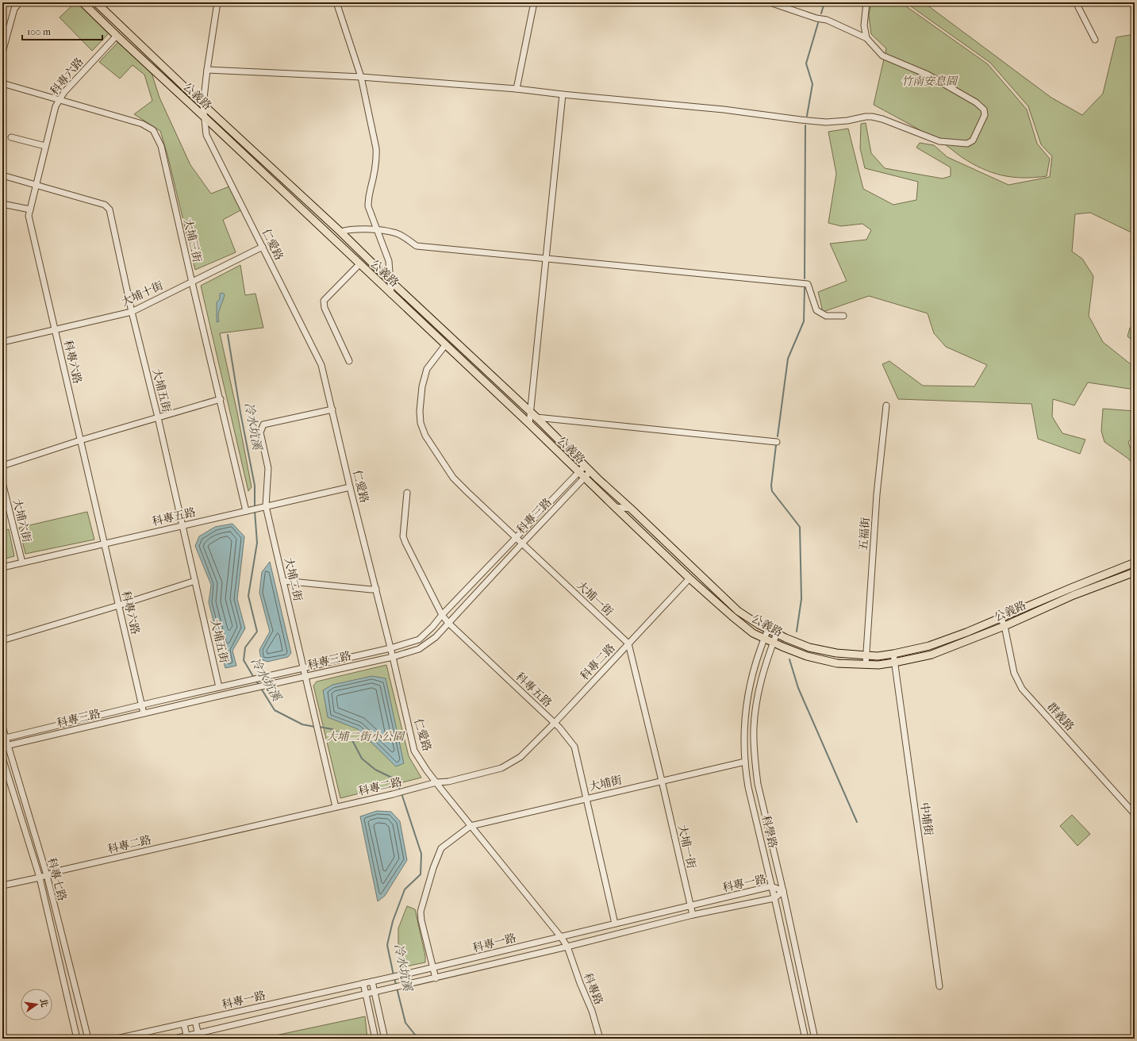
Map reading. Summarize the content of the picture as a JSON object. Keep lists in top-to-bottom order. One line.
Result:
{"streets":{"main road":["公義路"],"street":["科專六路","大埔三街","仁愛路","大埔十街","大埔五街","科專三路","科專五路","大埔六街","五福街","大埔二街","大埔一街","科專二路","群義路","大埔街","中埔街","科學路","科專七路","科專一路","科專路"]},"crossings":[["科專六路","公義路"],["科專六路","大埔三街"],["科專六路","大埔十街"],["科專六路","大埔五街"],["科專六路","科專三路"],["科專六路","科專五路"],["公義路","仁愛路"],["公義路","科專三路"],["公義路","五福街"],["公義路","大埔一街"],["公義路","科專二路"],["公義路","群義路"],["公義路","中埔街"],["公義路","科學路"],["大埔三街","大埔十街"],["大埔三街","科專五路"],["仁愛路","大埔十街"],["仁愛路","科專三路"],["仁愛路","科專五路"],["仁愛路","大埔二街"],["仁愛路","科專二路"],["仁愛路","大埔街"],["仁愛路","科專一路"],["仁愛路","科專路"],["大埔十街","大埔五街"],["大埔五街","科專三路"],["大埔五街","科專五路"],["科專三路","科專五路"],["科專三路","大埔二街"],["科專三路","大埔一街"],["科專三路","科專七路"],["科專五路","大埔六街"],["科專五路","大埔二街"],["科專五路","科專二路"],["科專五路","大埔街"],["科專五路","科專一路"],["大埔二街","科專二路"],["大埔一街","科專二路"],["大埔一街","大埔街"],["大埔一街","科專一路"],["科專二路","科專七路"],["大埔街","科學路"],["科學路","科專一路"],["科專一路","科專路"]],"water":["冷水坑溪"],"parks":["竹南安息園","大埔二街小公園"],"scale_bar":"100 m","north":"right"}
